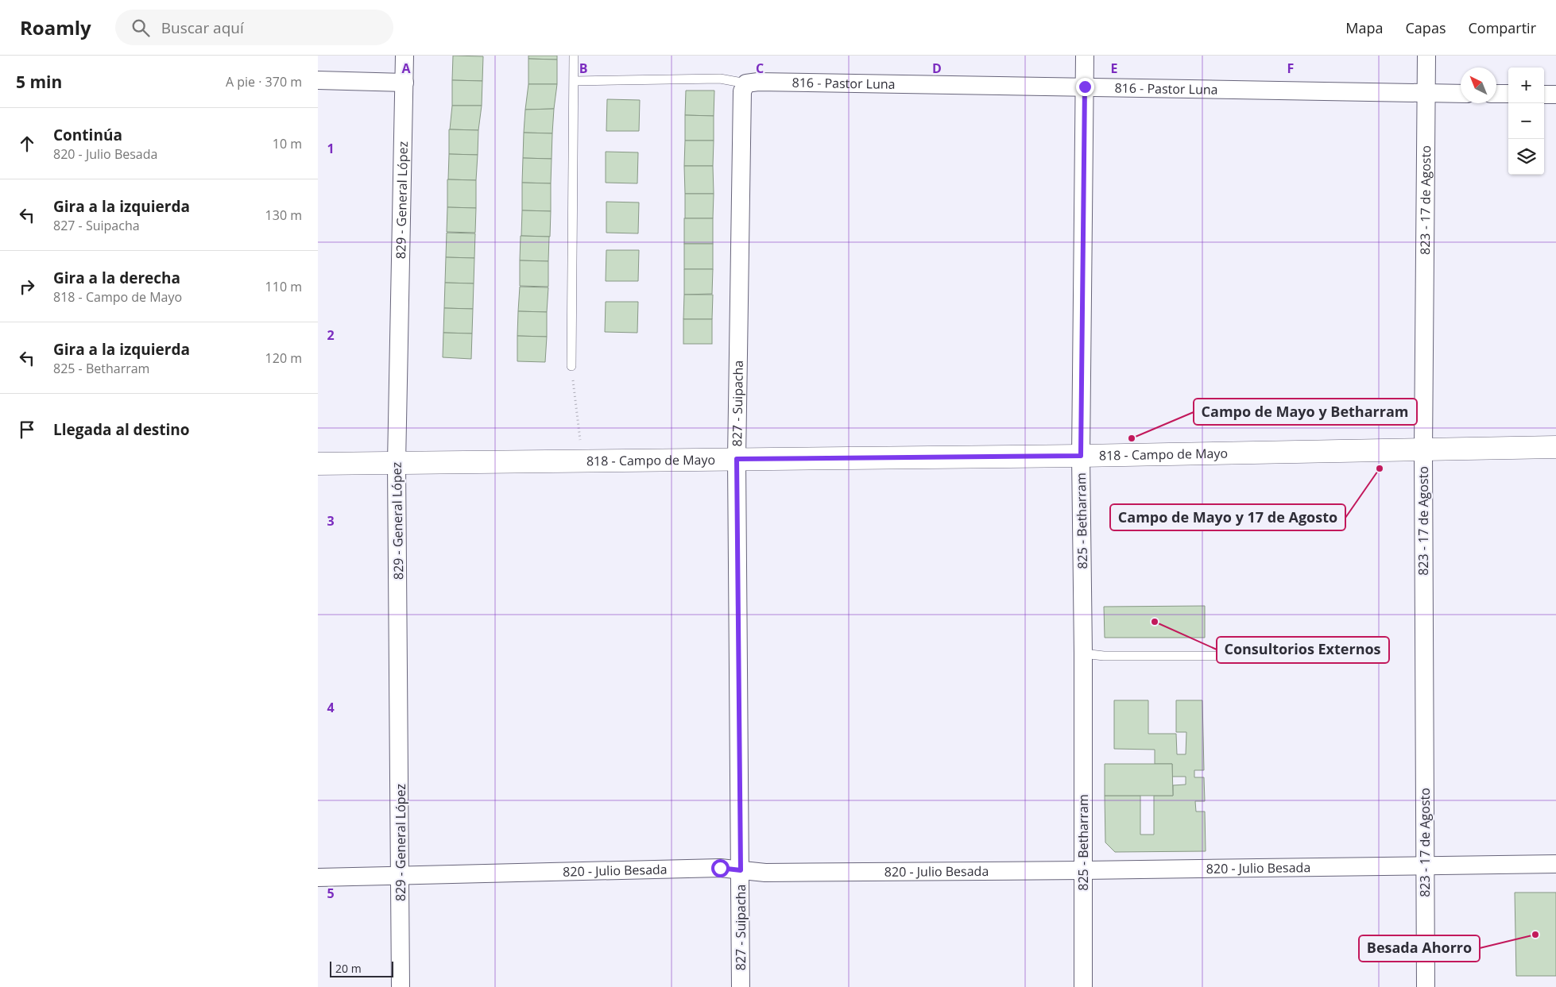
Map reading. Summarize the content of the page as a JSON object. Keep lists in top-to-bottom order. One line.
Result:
{"streets":{"street":["816 - Pastor Luna","829 - General López","823 - 17 de Agosto","827 - Suipacha","818 - Campo de Mayo","825 - Betharram","820 - Julio Besada"]},"crossings":[["816 - Pastor Luna","823 - 17 de Agosto"],["816 - Pastor Luna","827 - Suipacha"],["816 - Pastor Luna","825 - Betharram"],["829 - General López","818 - Campo de Mayo"],["829 - General López","820 - Julio Besada"],["823 - 17 de Agosto","818 - Campo de Mayo"],["823 - 17 de Agosto","820 - Julio Besada"],["827 - Suipacha","818 - Campo de Mayo"],["827 - Suipacha","820 - Julio Besada"],["818 - Campo de Mayo","825 - Betharram"],["825 - Betharram","820 - Julio Besada"]],"places":["Campo de Mayo y Betharram","Campo de Mayo y 17 de Agosto","Consultorios Externos","Besada Ahorro"],"scale_bar":"20 m","north":"top left","page":{"header":"Roamly","search":"Buscar aquí","nav":["Mapa","Capas","Compartir"],"heading":["5 min","A pie · 370 m"],"map_buttons":["+","−"],"list":[["Continúa","820 - Julio Besada","10 m"],["Gira a la izquierda","827 - Suipacha","130 m"],["Gira a la derecha","818 - Campo de Mayo","110 m"],["Gira a la izquierda","825 - Betharram","120 m"],"Llegada al destino"],"scale":"20 m"},"grid":{"columns":["A","B","C","D","E","F"],"rows":["1","2","3","4","5"]}}
